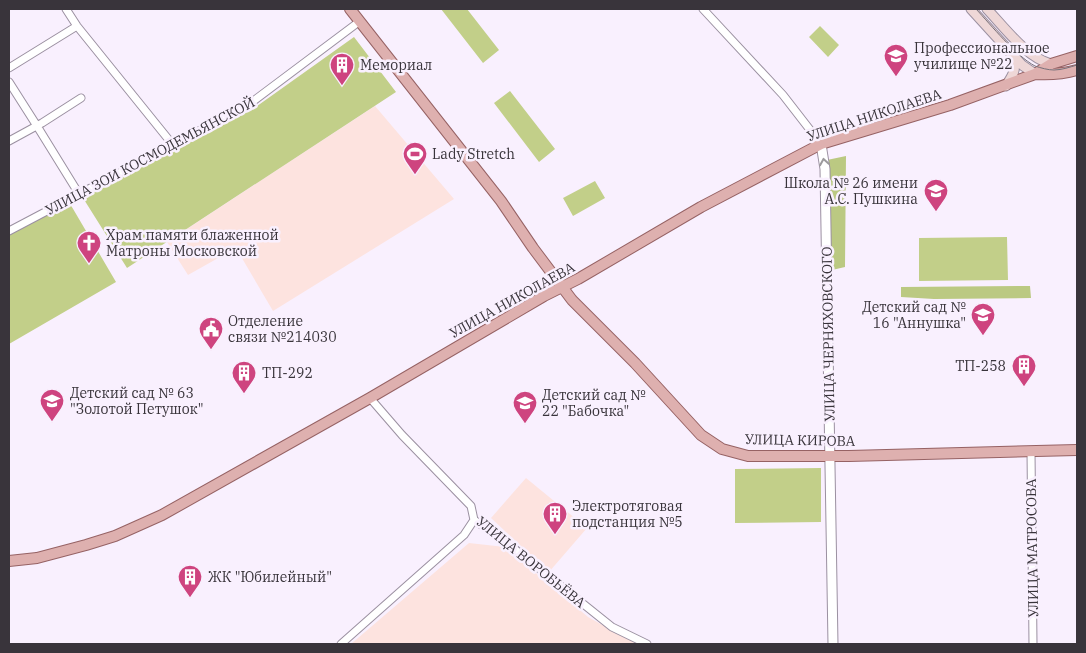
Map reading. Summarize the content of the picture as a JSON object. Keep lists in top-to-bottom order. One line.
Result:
{"streets":{"main road":["УЛИЦА НИКОЛАЕВА","УЛИЦА КИРОВА"],"street":["УЛИЦА ЗОИ КОСМОДЕМЬЯНСКОЙ","УЛИЦА ЧЕРНЯХОВСКОГО","УЛИЦА МАТРОСОВА","УЛИЦА ВОРОБЬЁВА"]},"crossings":[["УЛИЦА НИКОЛАЕВА","УЛИЦА ЧЕРНЯХОВСКОГО"],["УЛИЦА НИКОЛАЕВА","УЛИЦА КИРОВА"],["УЛИЦА НИКОЛАЕВА","УЛИЦА ВОРОБЬЁВА"],["УЛИЦА ЗОИ КОСМОДЕМЬЯНСКОЙ","УЛИЦА КИРОВА"],["УЛИЦА ЧЕРНЯХОВСКОГО","УЛИЦА КИРОВА"],["УЛИЦА КИРОВА","УЛИЦА МАТРОСОВА"]],"one_way":["УЛИЦА ЧЕРНЯХОВСКОГО"],"places":{"school or university":["Профессиональное училище №22","Школа № 26 имени А.С. Пушкина","Детский сад № 16 \"Аннушка\"","Детский сад № 63 \"Золотой Петушок\"","Детский сад № 22 \"Бабочка\""],"building":["Мемориал","ТП-258","ТП-292","Электротяговая подстанция №5","ЖК \"Юбилейный\""],"sports":["Lady Stretch"],"church":["Храм памяти блаженной Матроны Московской"],"public building":["Отделение связи №214030"]}}
